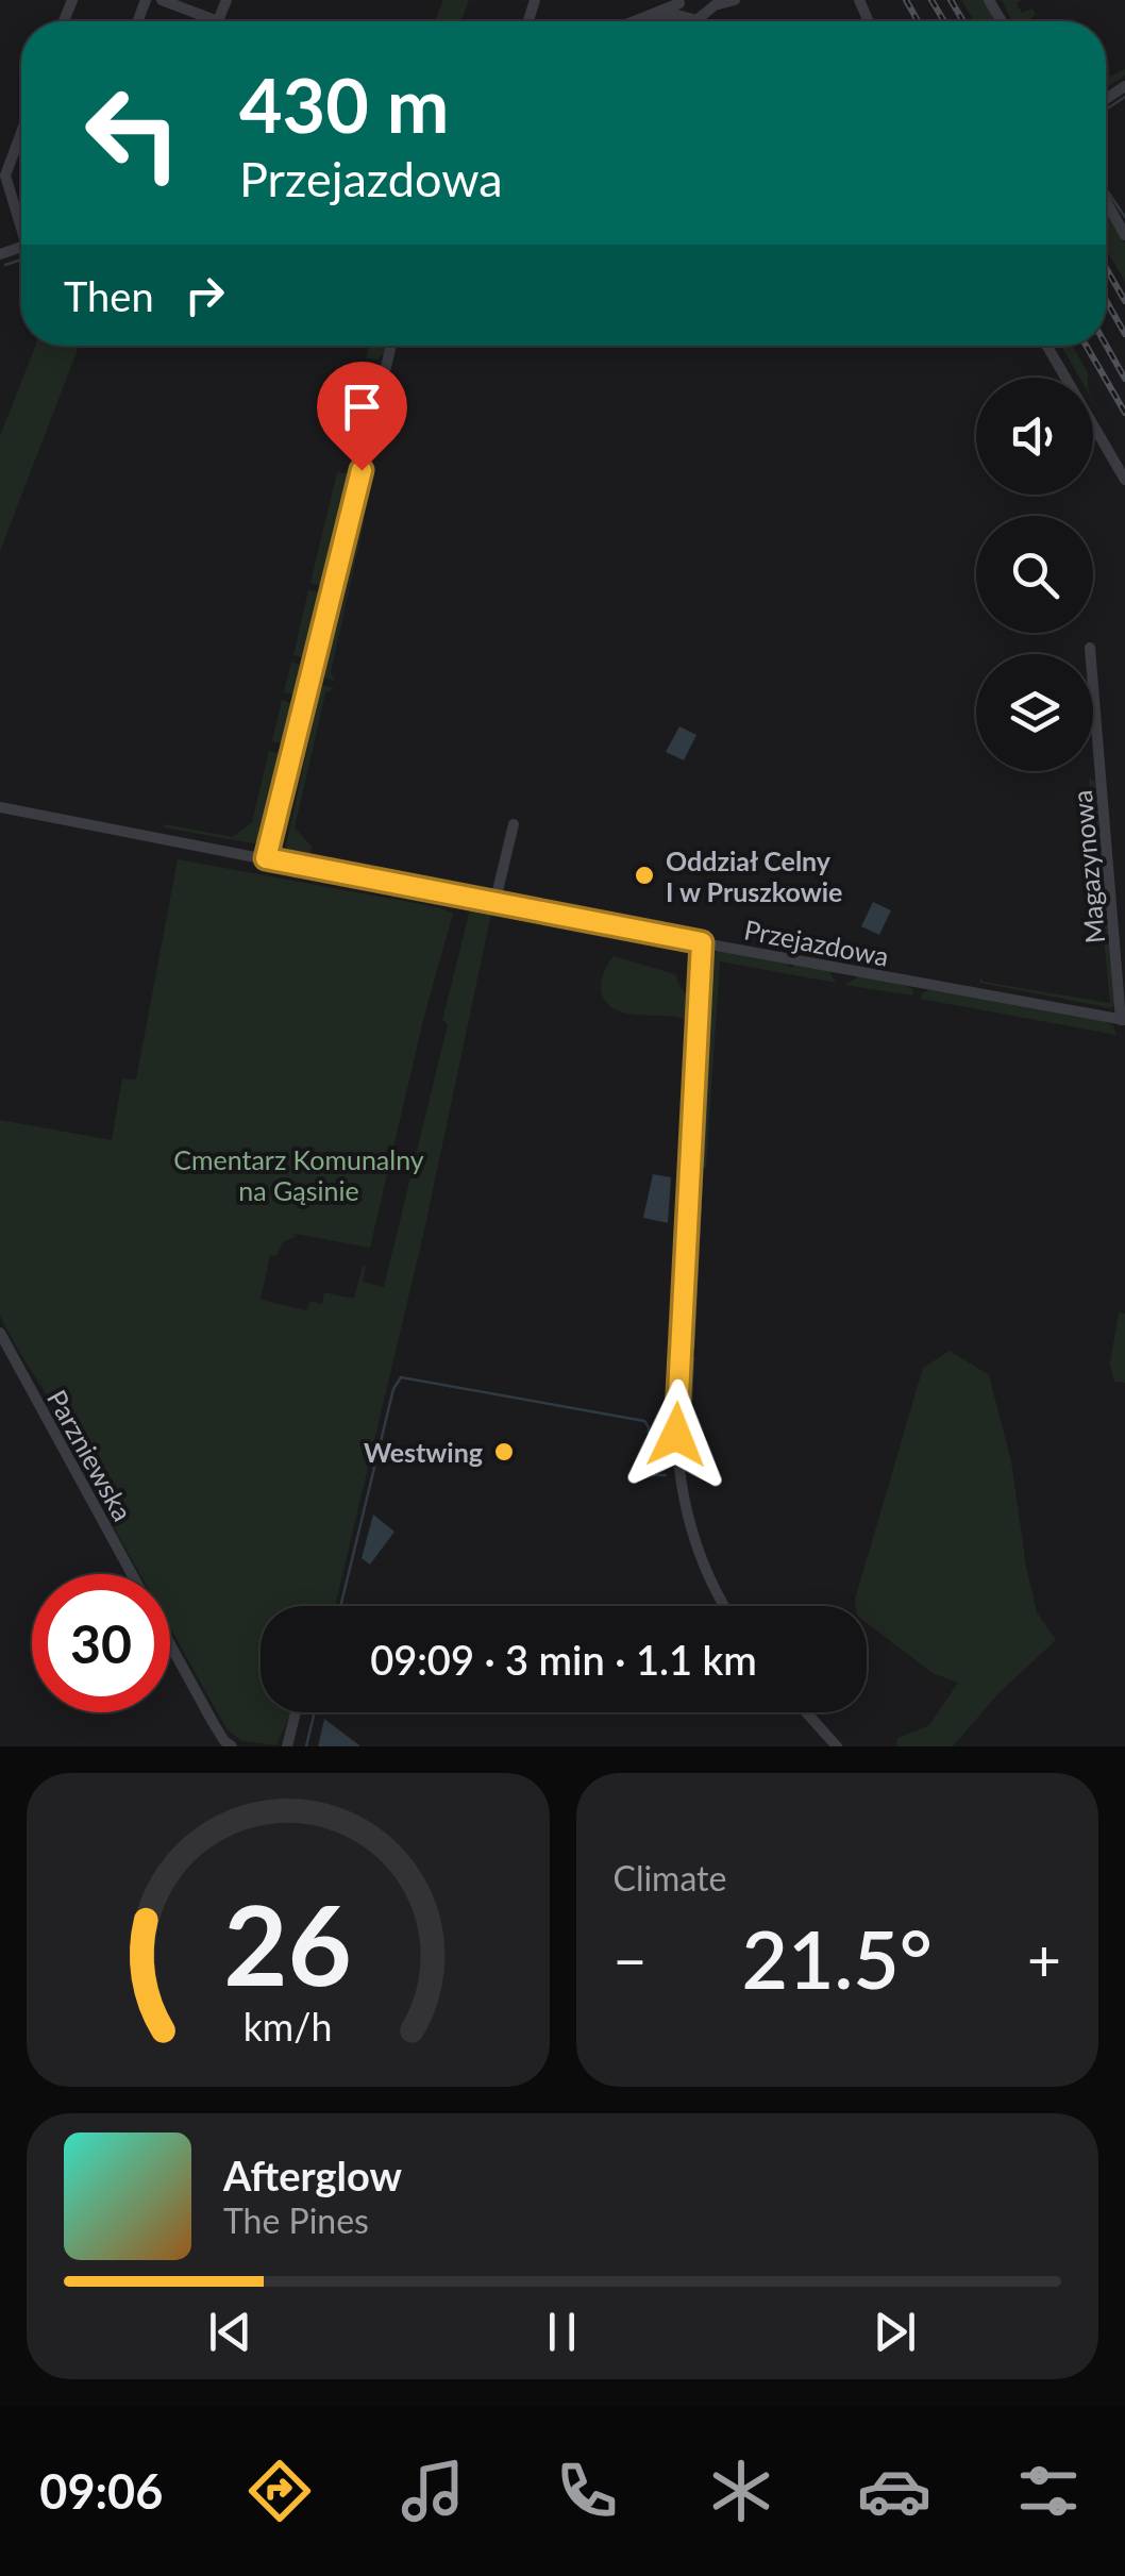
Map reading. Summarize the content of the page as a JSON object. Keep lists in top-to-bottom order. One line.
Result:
{"streets":{"street":["Magazynowa","Przejazdowa","Parzniewska"]},"crossings":[["Magazynowa","Przejazdowa"]],"parks":["Cmentarz Komunalny na Gąsinie"],"places":["Oddział Celny I w Pruszkowie","Westwing"],"page":{"turn":["430 m","Przejazdowa"],"then":"Then","limit":"30","trip":"09:09 · 3 min · 1.1 km","tile":"Climate","heat":["−","21.5°","+"],"song":["Afterglow","The Pines"],"tabs":"09:06","gauge":["26","km/h"]}}
